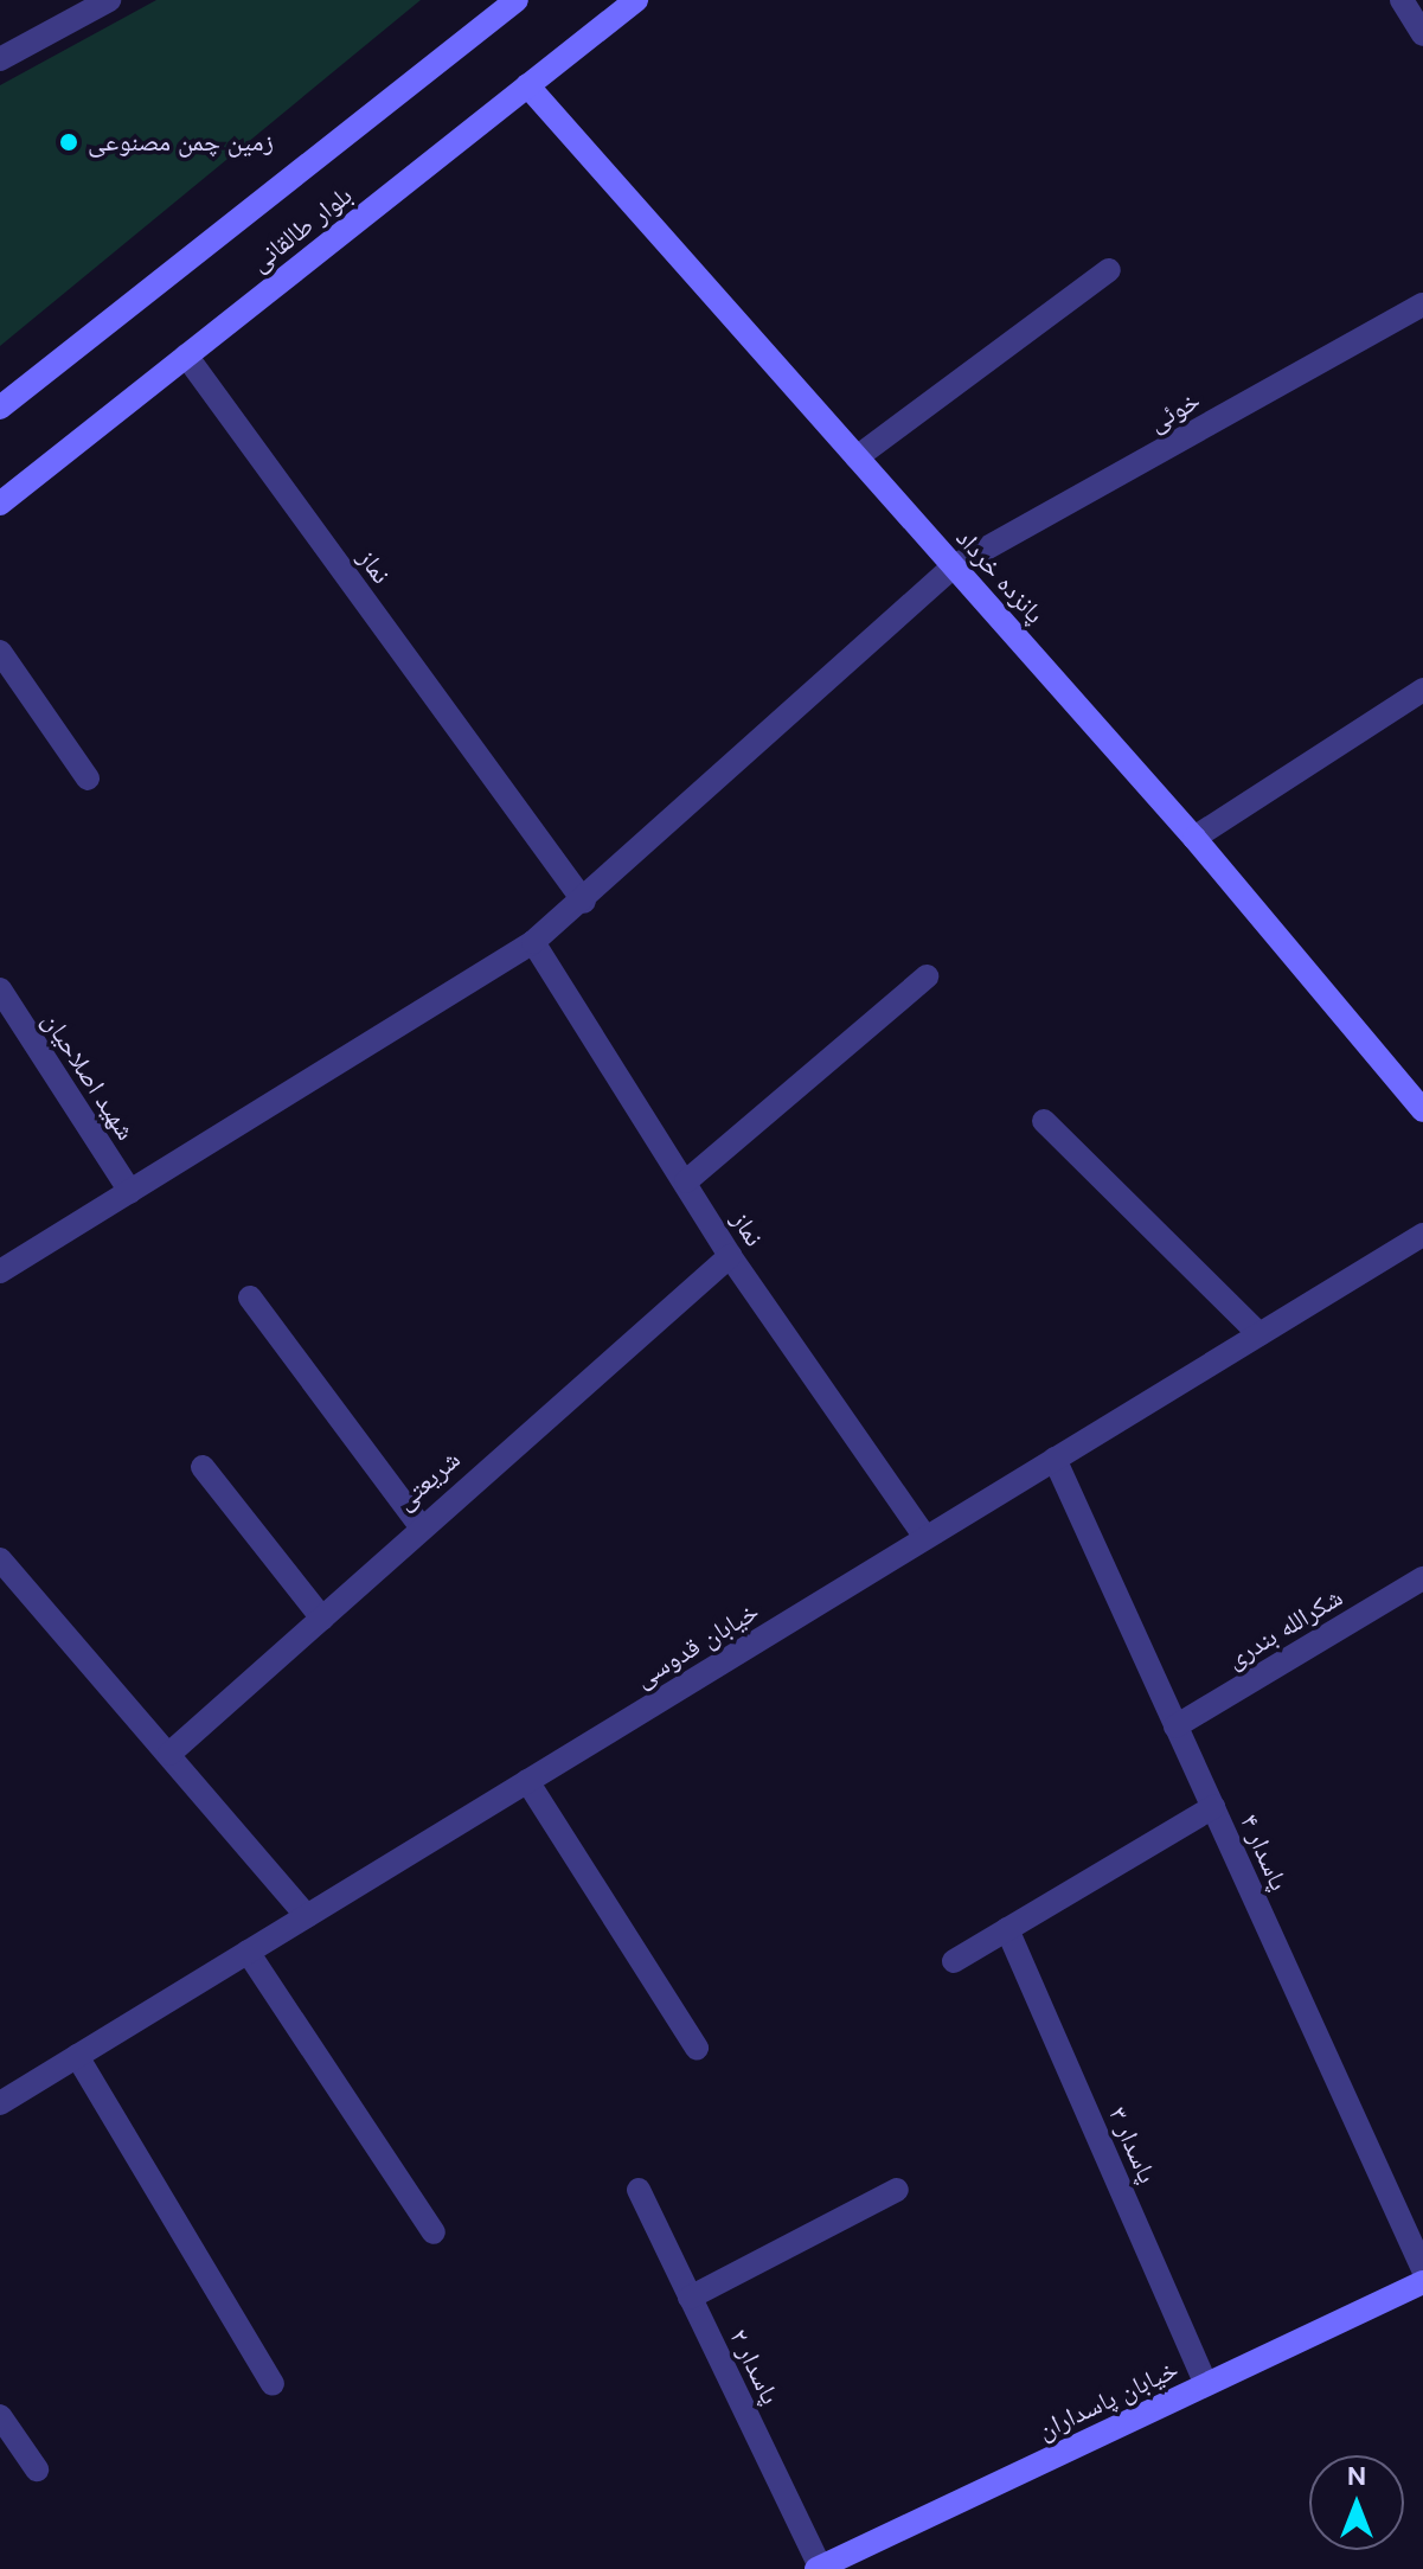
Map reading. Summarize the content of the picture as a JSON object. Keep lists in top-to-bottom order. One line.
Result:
{"streets":{"main road":["بلوار طالقانی","پانزده خرداد","خیابان پاسداران"],"street":["خوئی","نماز","شهید اصلاحیان","شریعتی","شکرالله بندری","خیابان قدوسی","پاسدار ۴","پاسدار ۳","پاسدار ۲"]},"crossings":[["بلوار طالقانی","نماز"],["بلوار طالقانی","پانزده خرداد"],["خوئی","نماز"],["خوئی","پانزده خرداد"],["خوئی","شهید اصلاحیان"],["نماز","شریعتی"],["نماز","خیابان قدوسی"],["شکرالله بندری","پاسدار ۴"],["خیابان قدوسی","پاسدار ۴"],["پاسدار ۳","خیابان پاسداران"],["پاسدار ۲","خیابان پاسداران"]],"places":["زمین چمن مصنوعی"],"north":"top"}
